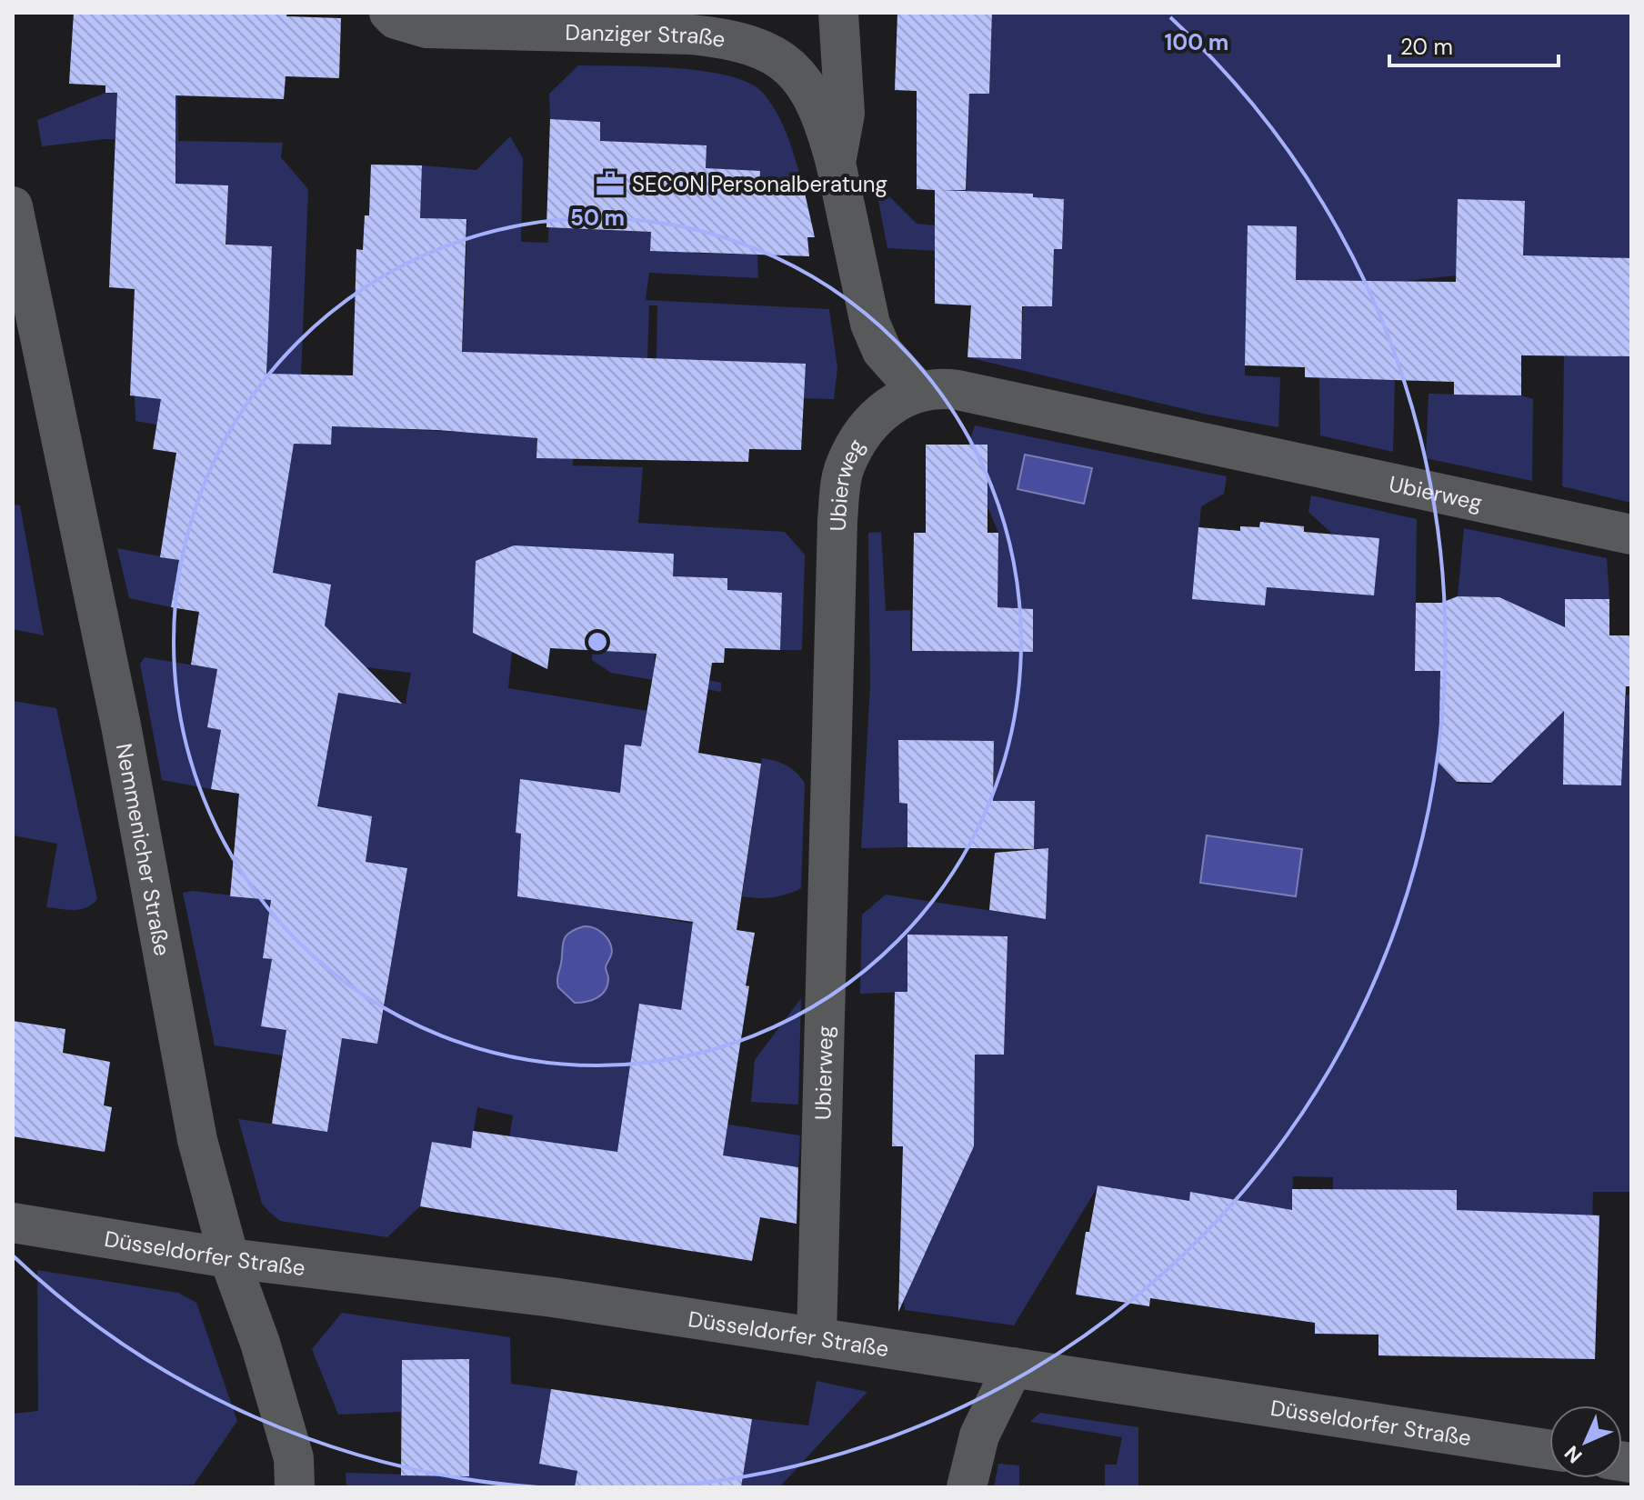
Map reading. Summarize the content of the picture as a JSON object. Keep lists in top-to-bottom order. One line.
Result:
{"streets":{"street":["Danziger Straße","Ubierweg","Nemmenicher Straße","Düsseldorfer Straße"]},"crossings":[["Danziger Straße","Ubierweg"],["Ubierweg","Düsseldorfer Straße"],["Nemmenicher Straße","Düsseldorfer Straße"]],"places":{"office":["SECON Personalberatung"]},"scale_bar":"20 m","north":"bottom left","rings":["100 m","50 m"]}
